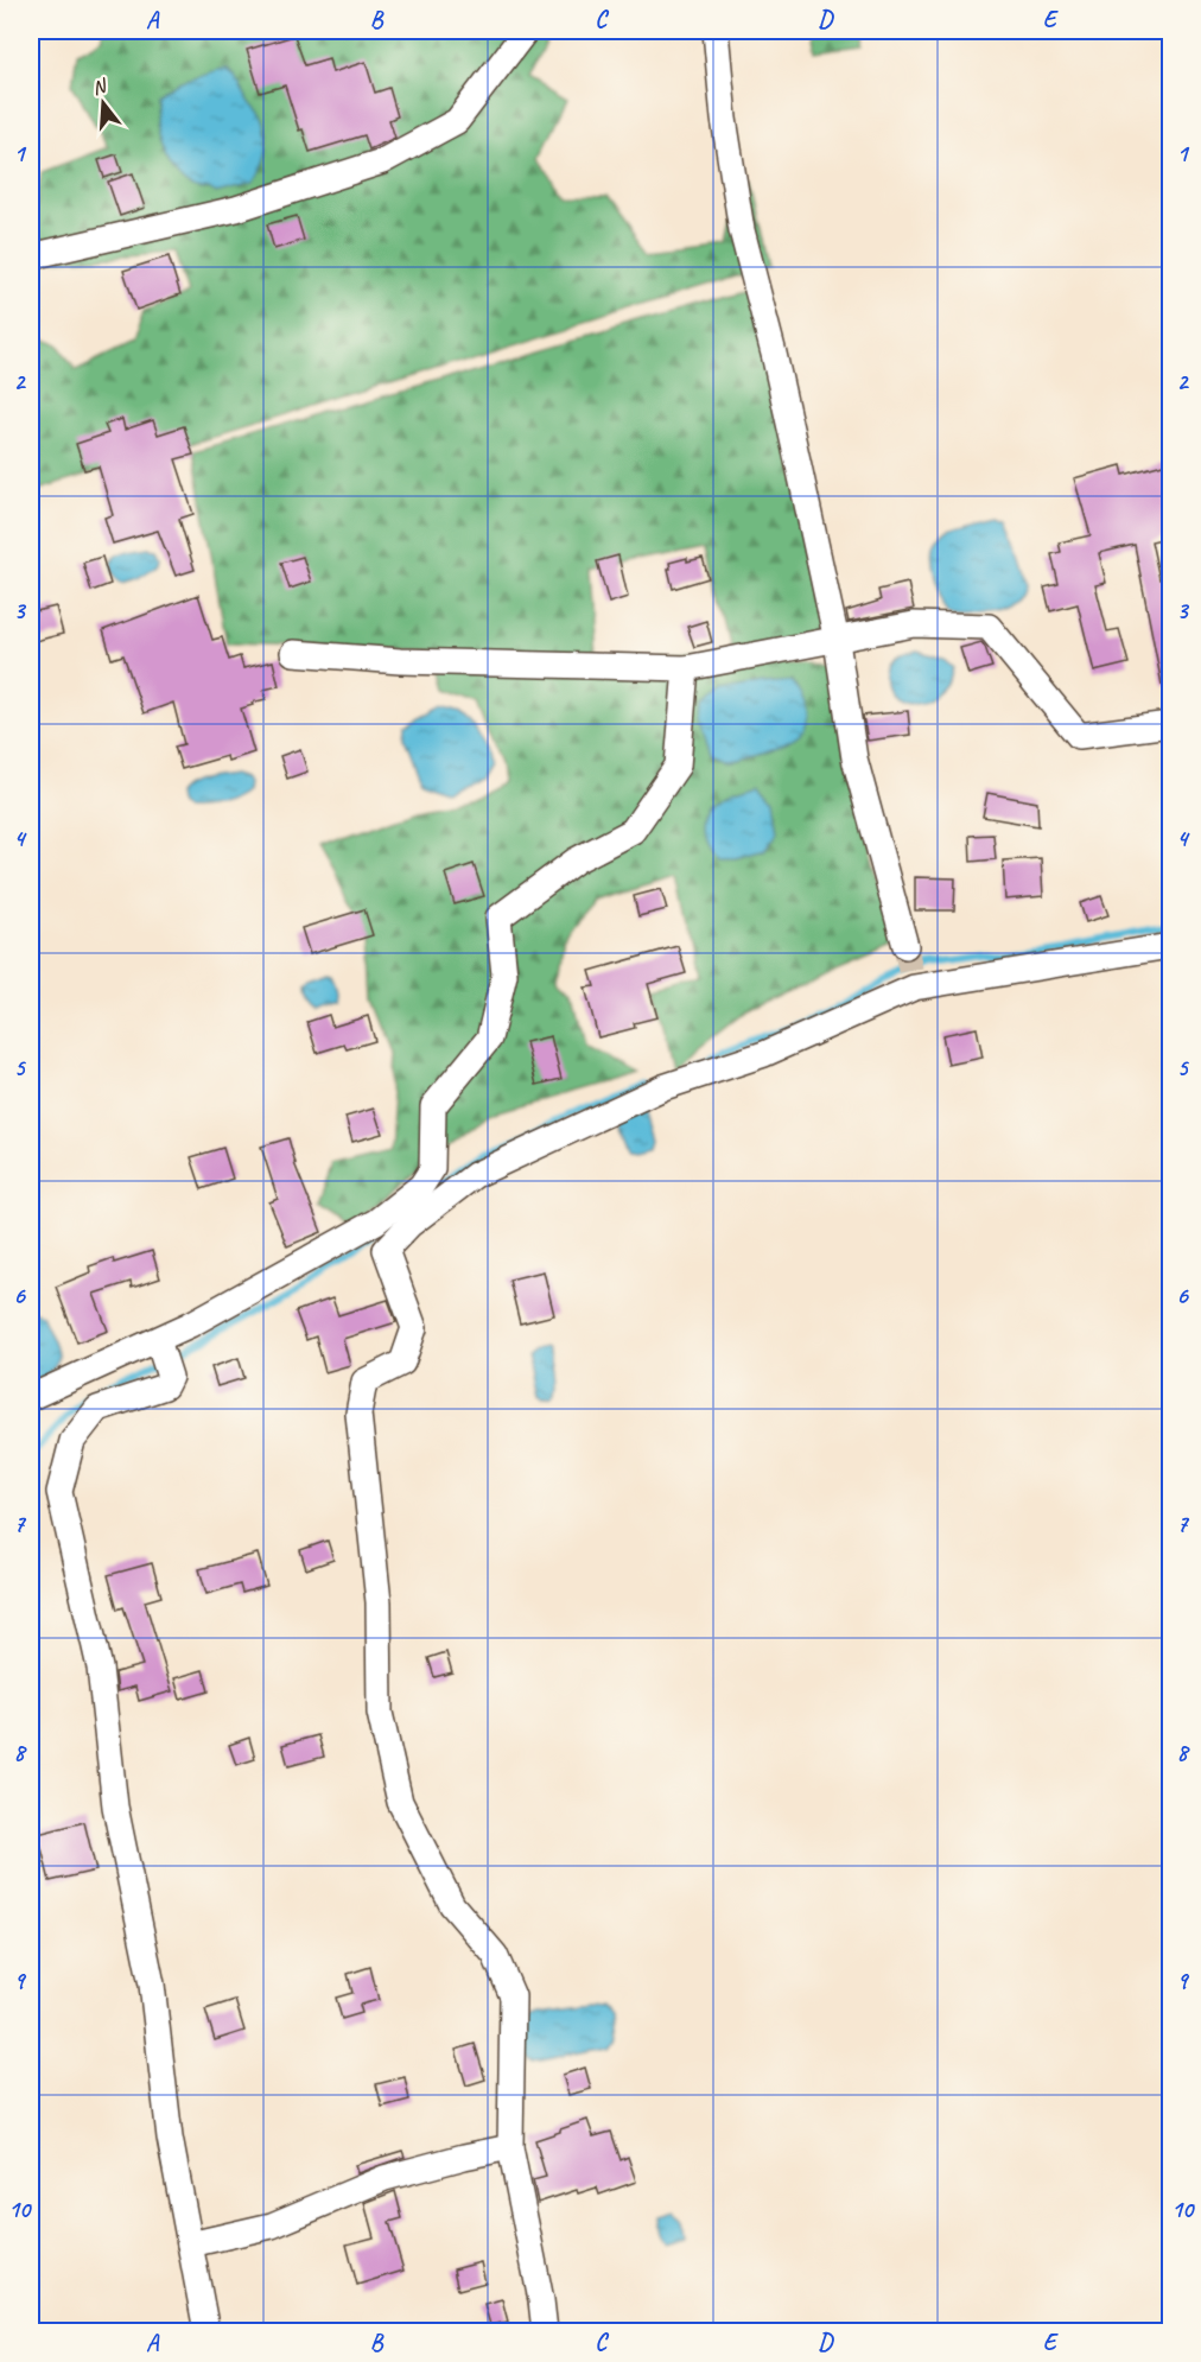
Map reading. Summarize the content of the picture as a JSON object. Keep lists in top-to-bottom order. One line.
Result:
{"north":"top","grid":{"columns":["A","B","C","D","E"],"rows":["1","2","3","4","5","6","7","8","9","10"]}}
